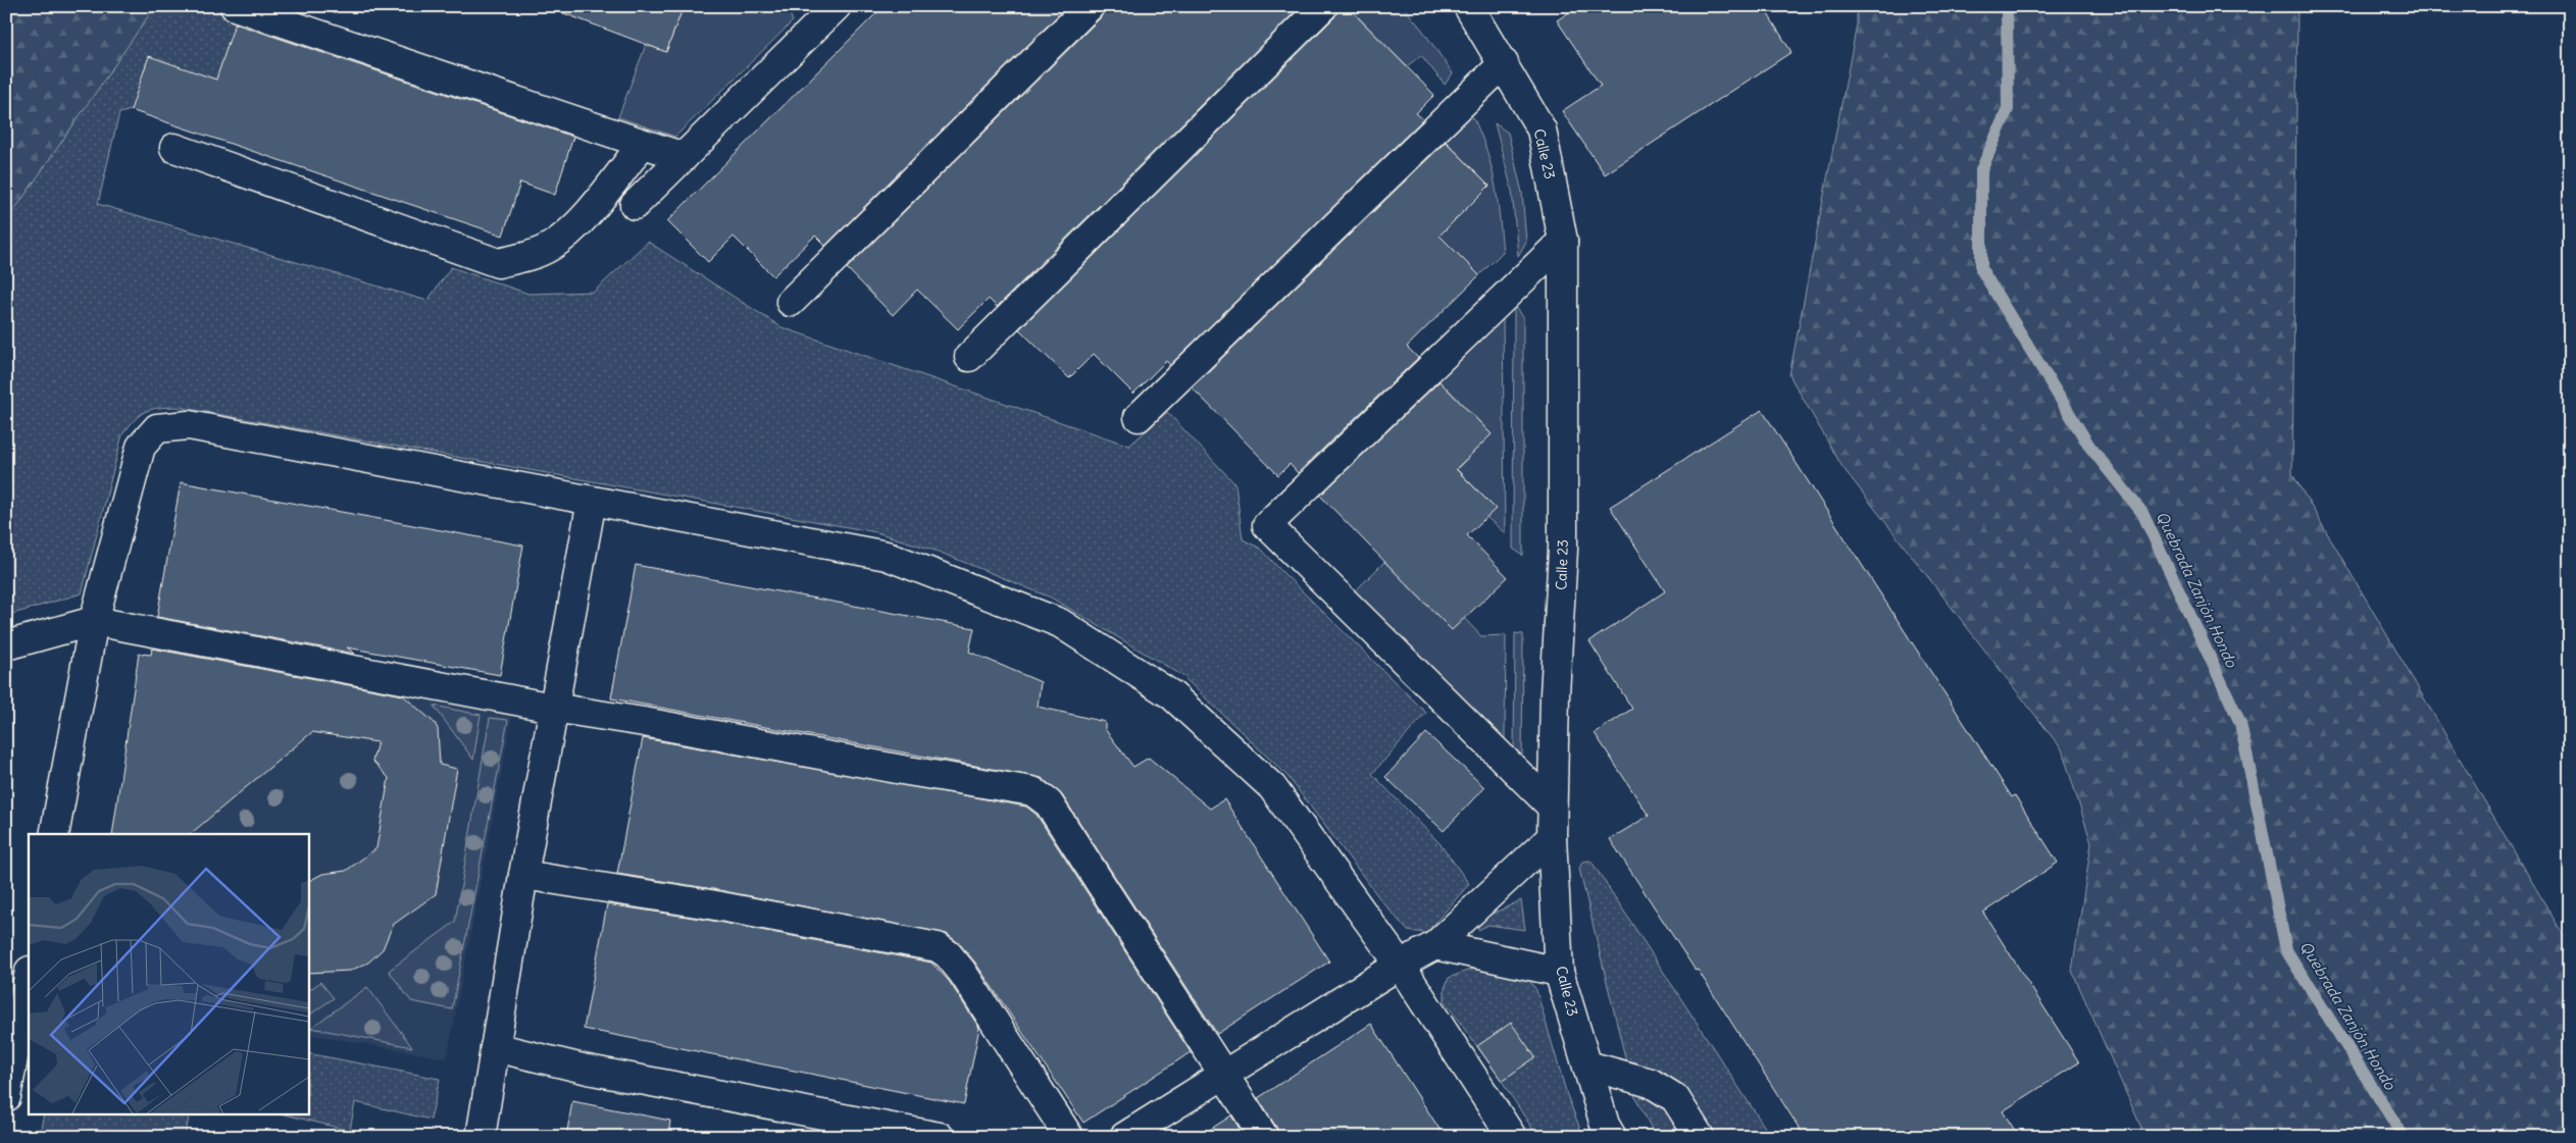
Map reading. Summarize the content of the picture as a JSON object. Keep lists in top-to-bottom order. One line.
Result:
{"streets":{"street":["Calle 23"]},"water":["Quebrada Zanjón Hondo"]}
